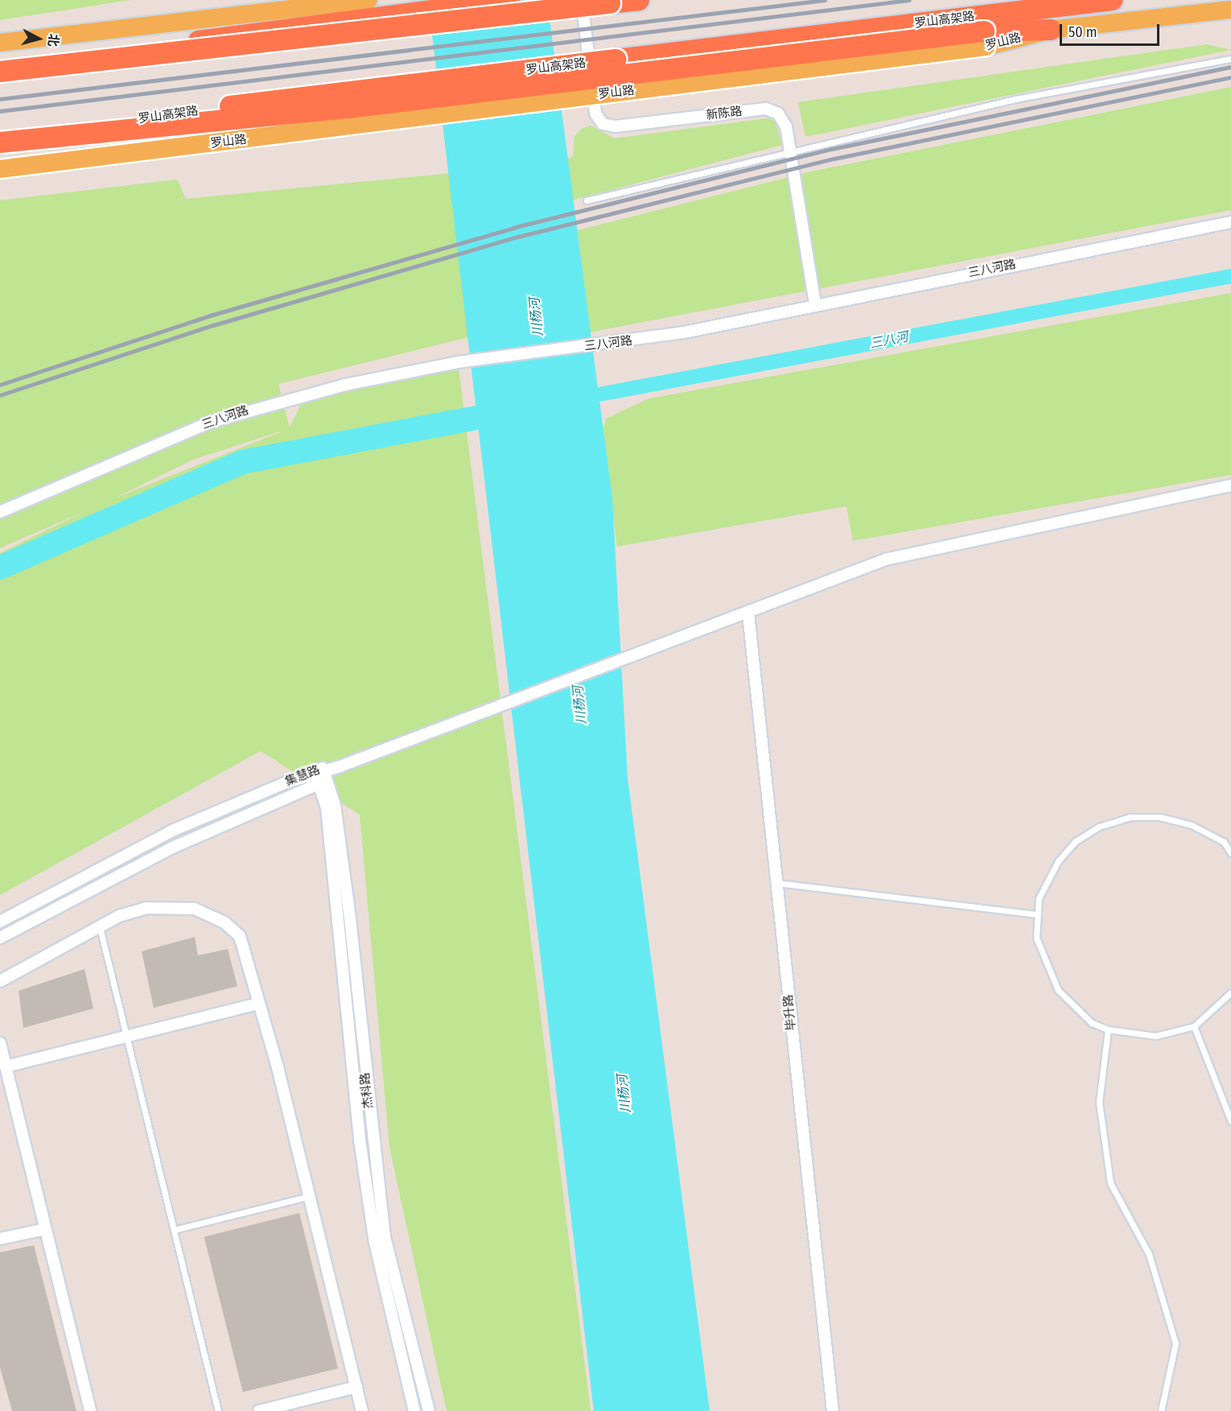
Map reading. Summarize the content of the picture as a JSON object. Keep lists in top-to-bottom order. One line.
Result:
{"streets":{"highway":["罗山高架路"],"main road":["罗山路"],"street":["新陈路","三八河路","集慧路","毕升路","杰科路"]},"crossings":[["新陈路","三八河路"],["集慧路","杰科路"]],"water":["川杨河","三八河"],"scale_bar":"50 m","north":"right"}
